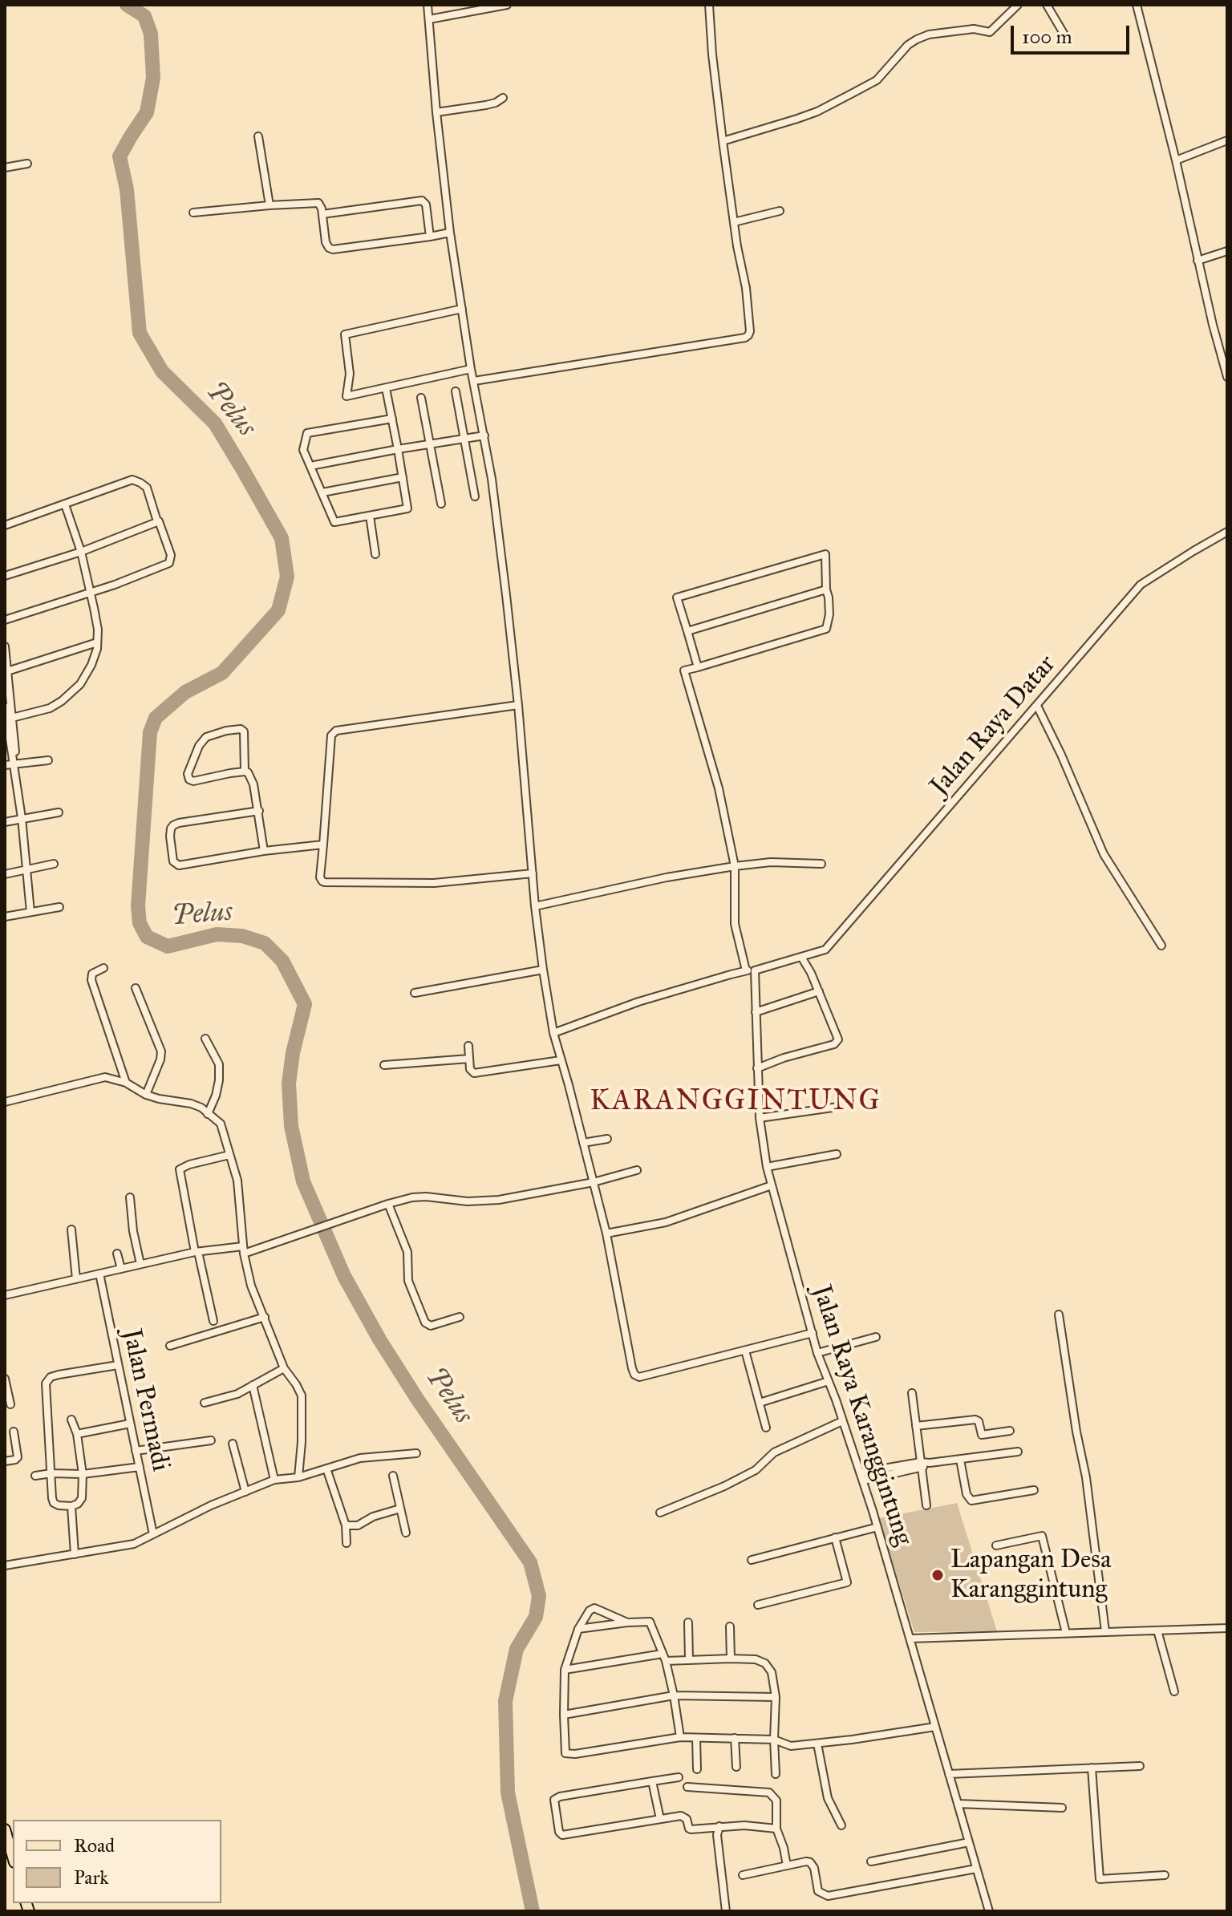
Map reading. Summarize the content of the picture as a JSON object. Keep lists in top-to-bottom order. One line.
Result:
{"streets":{"street":["Jalan Raya Datar","Jalan Permadi","Jalan Raya Karanggintung"]},"districts":["KARANGGINTUNG"],"water":["Pelus"],"places":["Lapangan Desa Karanggintung"],"legend":["Road","Park"],"scale_bar":"100 m"}
